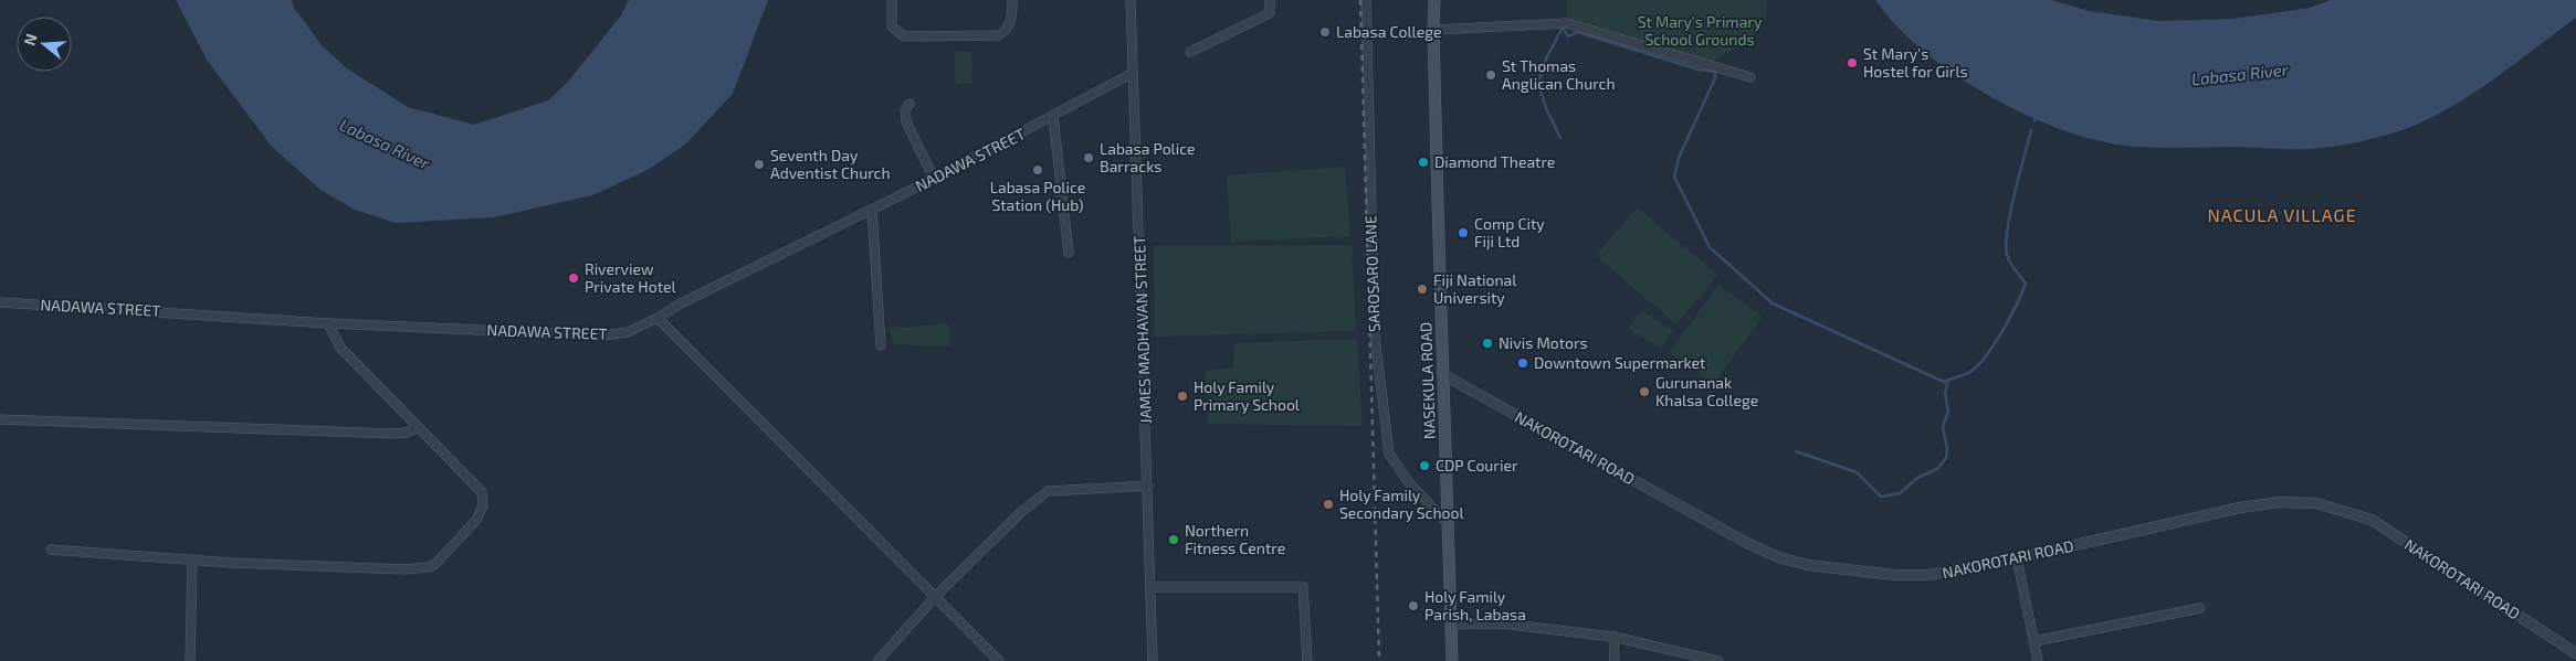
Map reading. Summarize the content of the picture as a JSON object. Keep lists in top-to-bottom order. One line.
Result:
{"streets":{"main road":["NASEKULA ROAD"],"street":["NADAWA STREET","SAROSARO LANE","JAMES MADHAVAN STREET","NAKOROTARI ROAD"]},"crossings":[["NADAWA STREET","JAMES MADHAVAN STREET"],["SAROSARO LANE","NASEKULA ROAD"],["NASEKULA ROAD","NAKOROTARI ROAD"]],"districts":["NACULA VILLAGE"],"water":["Labasa River"],"parks":["St Mary's Primary School Grounds"],"places":["Labasa College","St Mary's Hostel for Girls","St Thomas Anglican Church","Labasa Police Barracks","Diamond Theatre","Seventh Day Adventist Church","Labasa Police Station (Hub)","Comp City Fiji Ltd","Riverview Private Hotel","Fiji National University","Nivis Motors","Downtown Supermarket","Gurunanak Khalsa College","Holy Family Primary School","CDP Courier","Holy Family Secondary School","Northern Fitness Centre","Holy Family Parish, Labasa"],"north":"left"}
